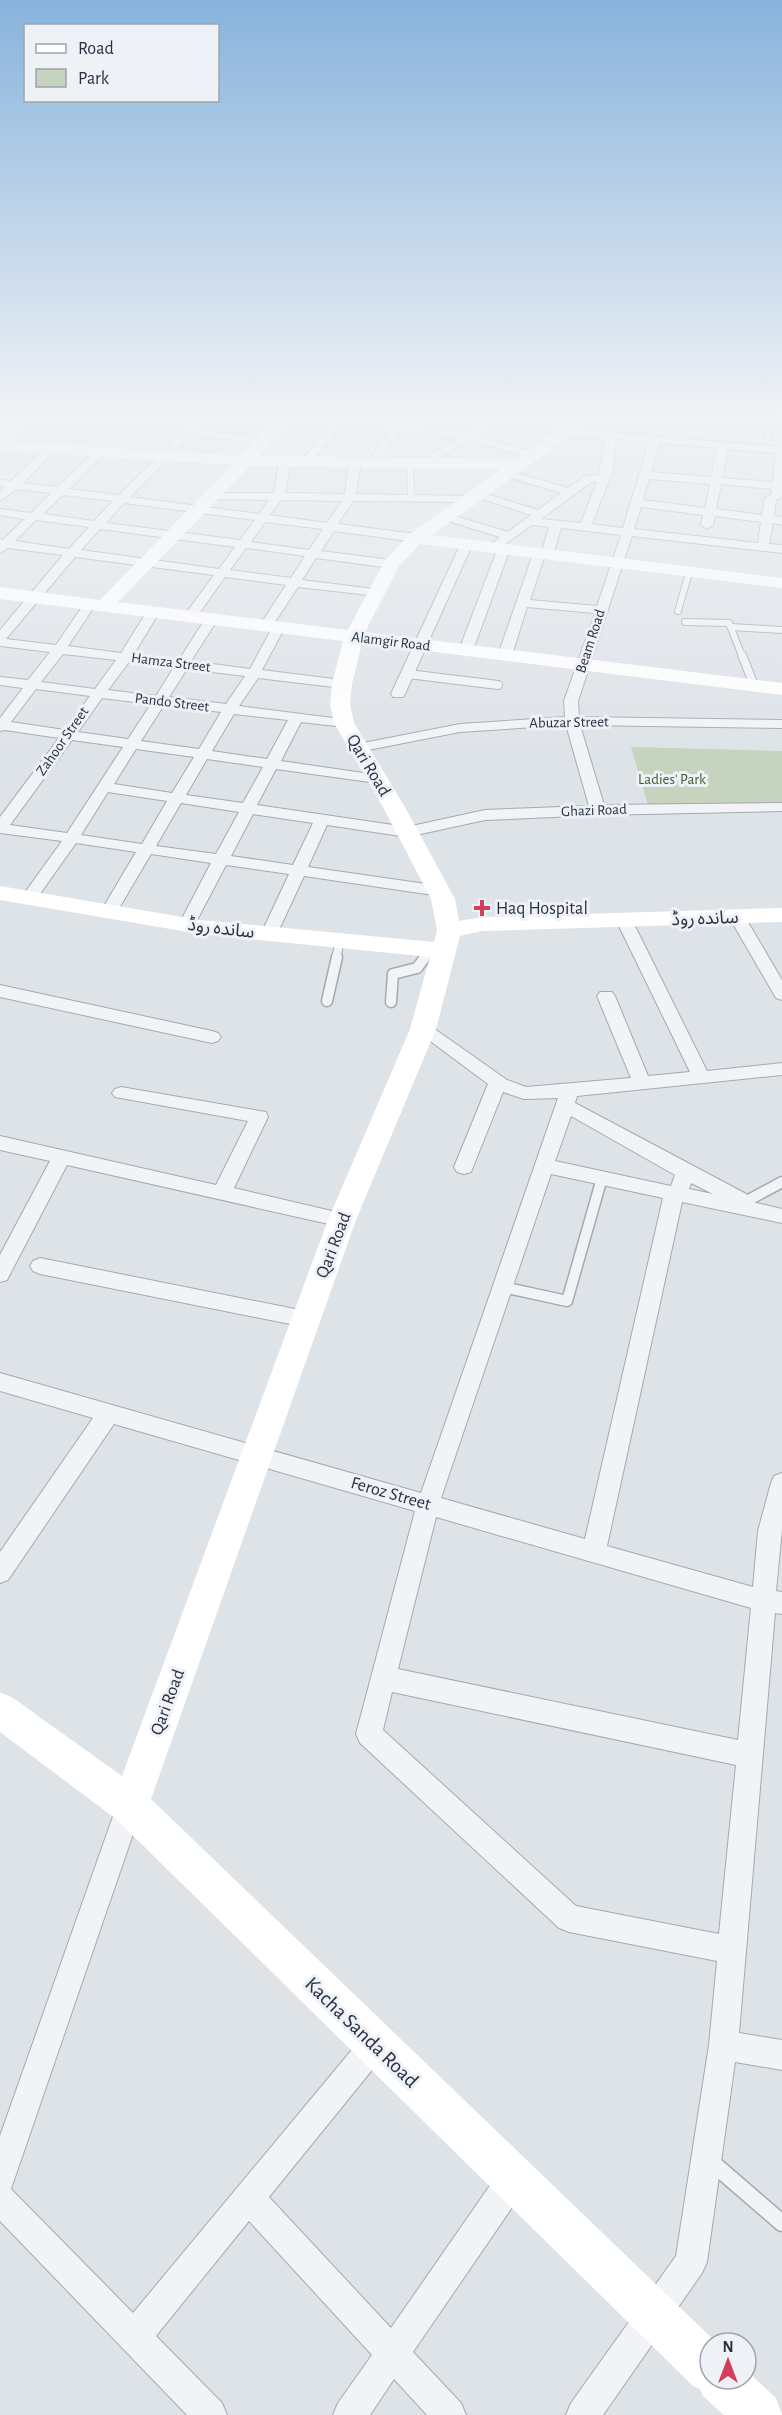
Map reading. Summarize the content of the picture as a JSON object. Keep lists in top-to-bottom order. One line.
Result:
{"streets":{"main road":["Alamgir Road","Qari Road","ساندہ روڈ","Kacha Sanda Road"],"street":["Beam Road","Hamza Street","Pando Street","Abuzar Street","Zahoor Street","Ghazi Road","Feroz Street"]},"crossings":[["Alamgir Road","Beam Road"],["Alamgir Road","Zahoor Street"],["Alamgir Road","Qari Road"],["Beam Road","Abuzar Street"],["Beam Road","Ghazi Road"],["Hamza Street","Zahoor Street"],["Hamza Street","Qari Road"],["Pando Street","Zahoor Street"],["Pando Street","Qari Road"],["Abuzar Street","Qari Road"],["Qari Road","Ghazi Road"],["Qari Road","ساندہ روڈ"],["Qari Road","Feroz Street"],["Qari Road","Kacha Sanda Road"]],"parks":["Ladies' Park"],"places":{"health":["Haq Hospital"]},"legend":["Road","Park"],"north":"top"}
